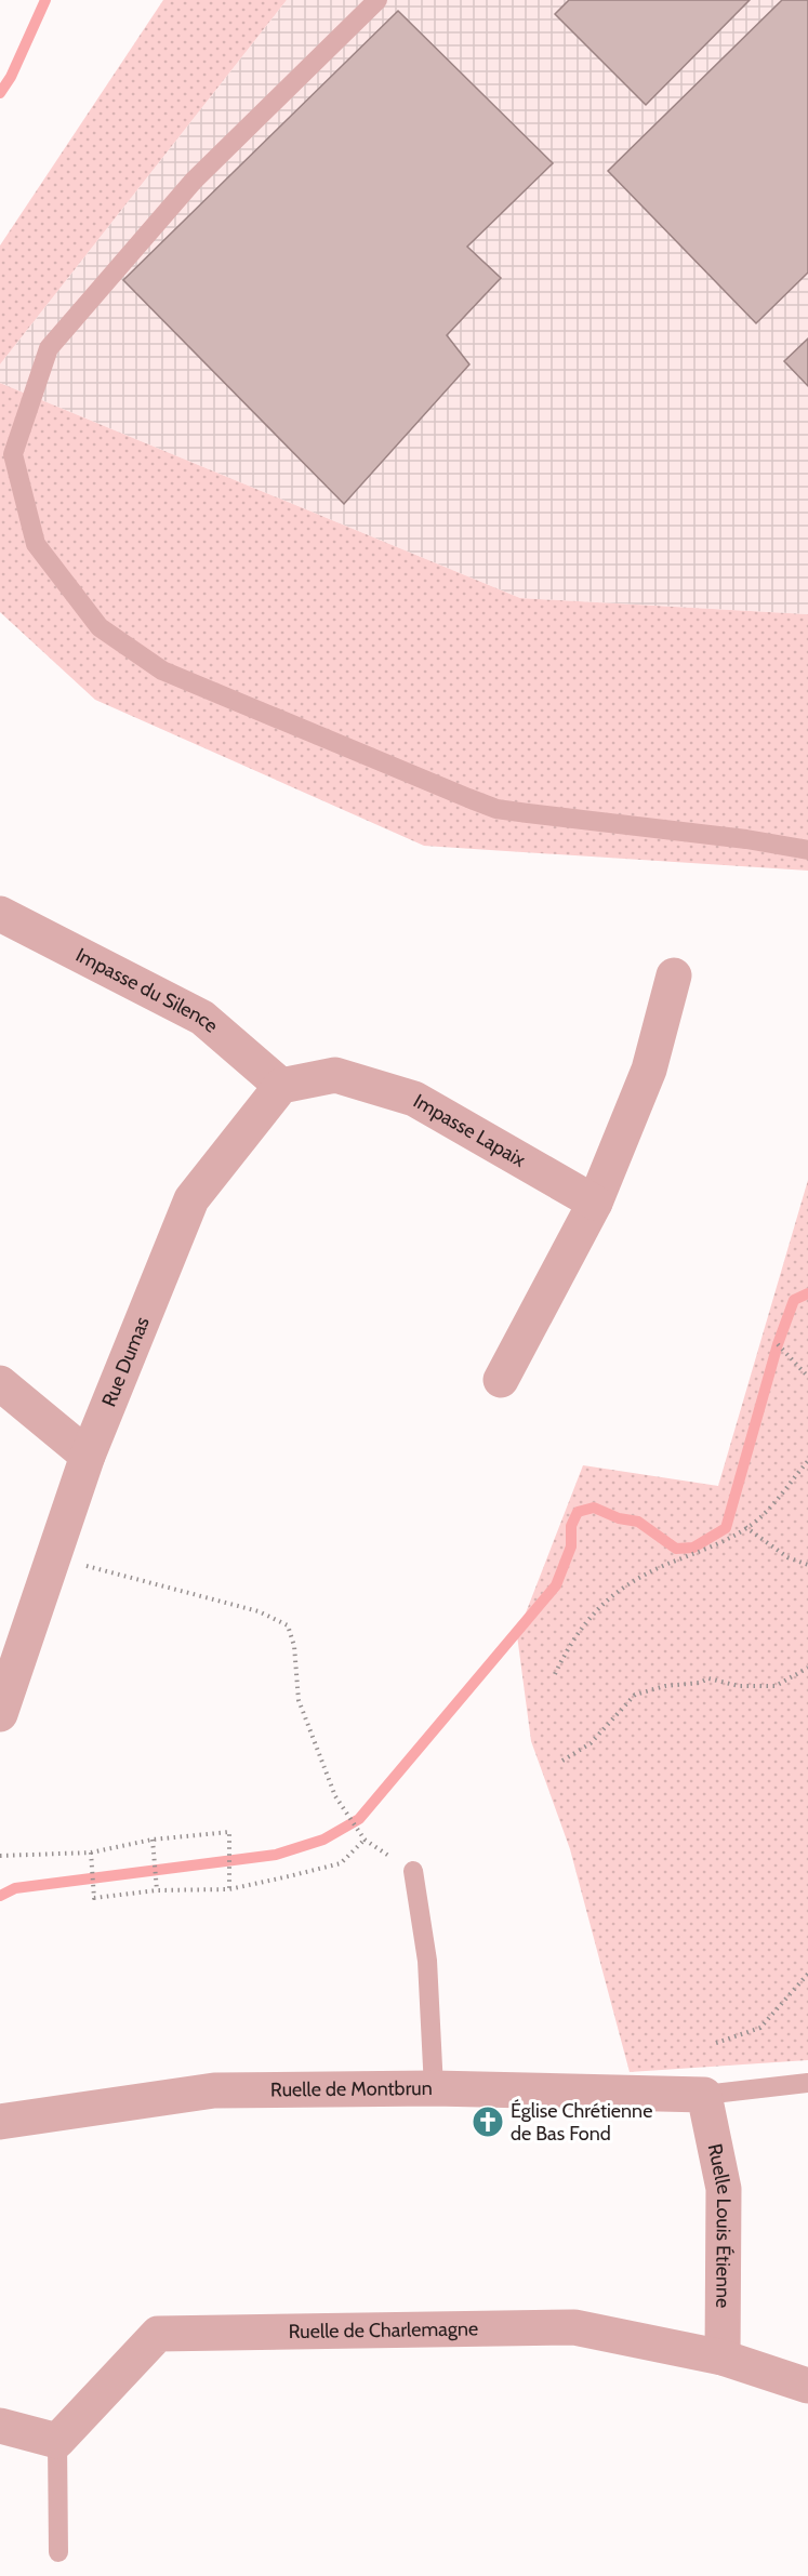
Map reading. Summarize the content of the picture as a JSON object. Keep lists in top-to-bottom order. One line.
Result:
{"streets":{"street":["Impasse du Silence","Impasse Lapaix","Rue Dumas","Ruelle de Montbrun","Ruelle Louis Étienne","Ruelle de Charlemagne"]},"crossings":[["Impasse du Silence","Impasse Lapaix"],["Impasse du Silence","Rue Dumas"],["Impasse Lapaix","Rue Dumas"],["Ruelle de Montbrun","Ruelle Louis Étienne"],["Ruelle Louis Étienne","Ruelle de Charlemagne"]],"places":{"church":["Église Chrétienne de Bas Fond"]}}
